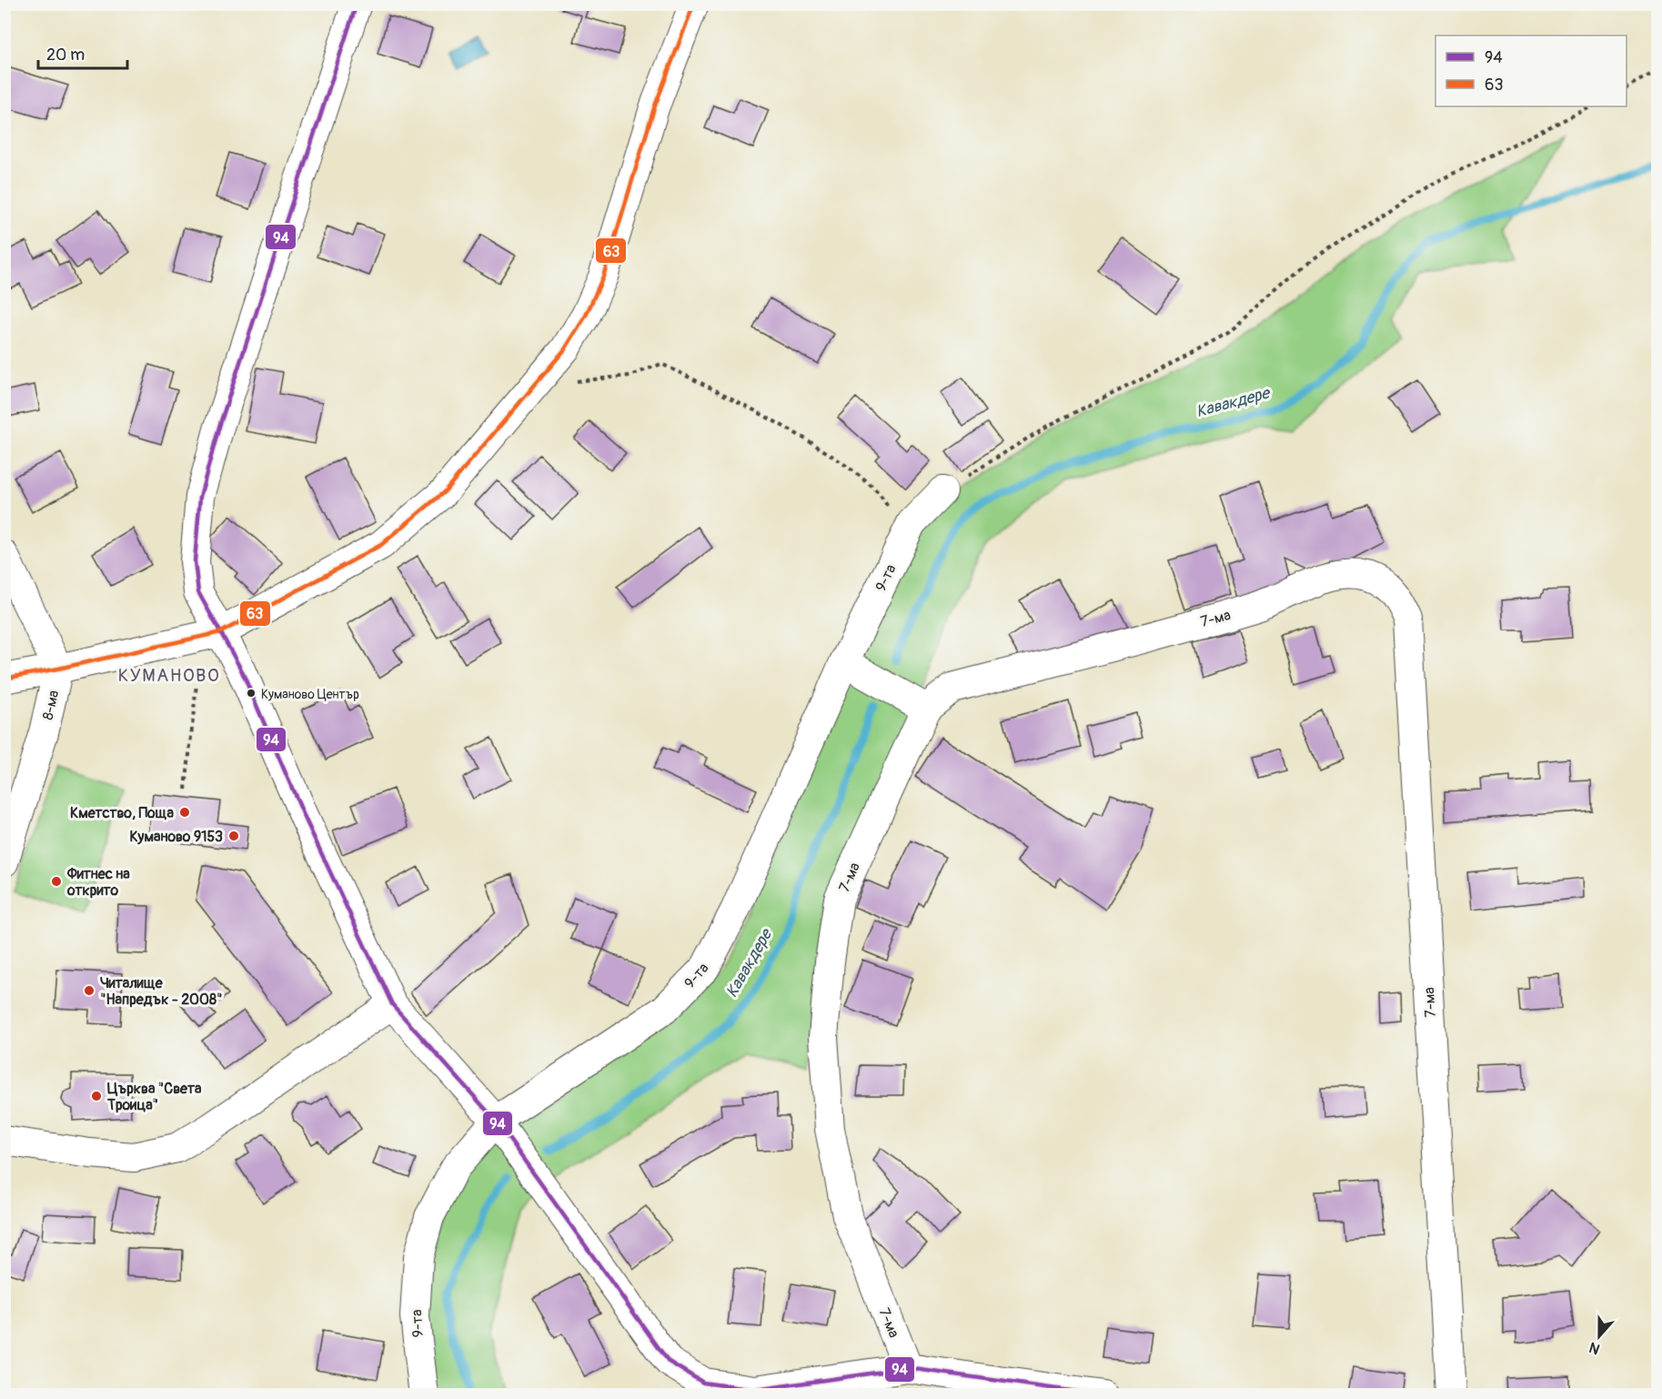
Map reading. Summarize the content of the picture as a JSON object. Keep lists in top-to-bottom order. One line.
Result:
{"streets":{"street":["9-та","7-ма","8-ма"]},"districts":["КУМАНОВО"],"water":["Кавакдере"],"places":["Куманово Център","Кметство, Поща","Куманово 9153","Фитнес на открито","Читалище \"Напредък - 2008\"","Църква \"Света Троица\""],"lines":["transit line 94","transit line 63"],"legend":["94","63"],"scale_bar":"20 m","north":"bottom"}
